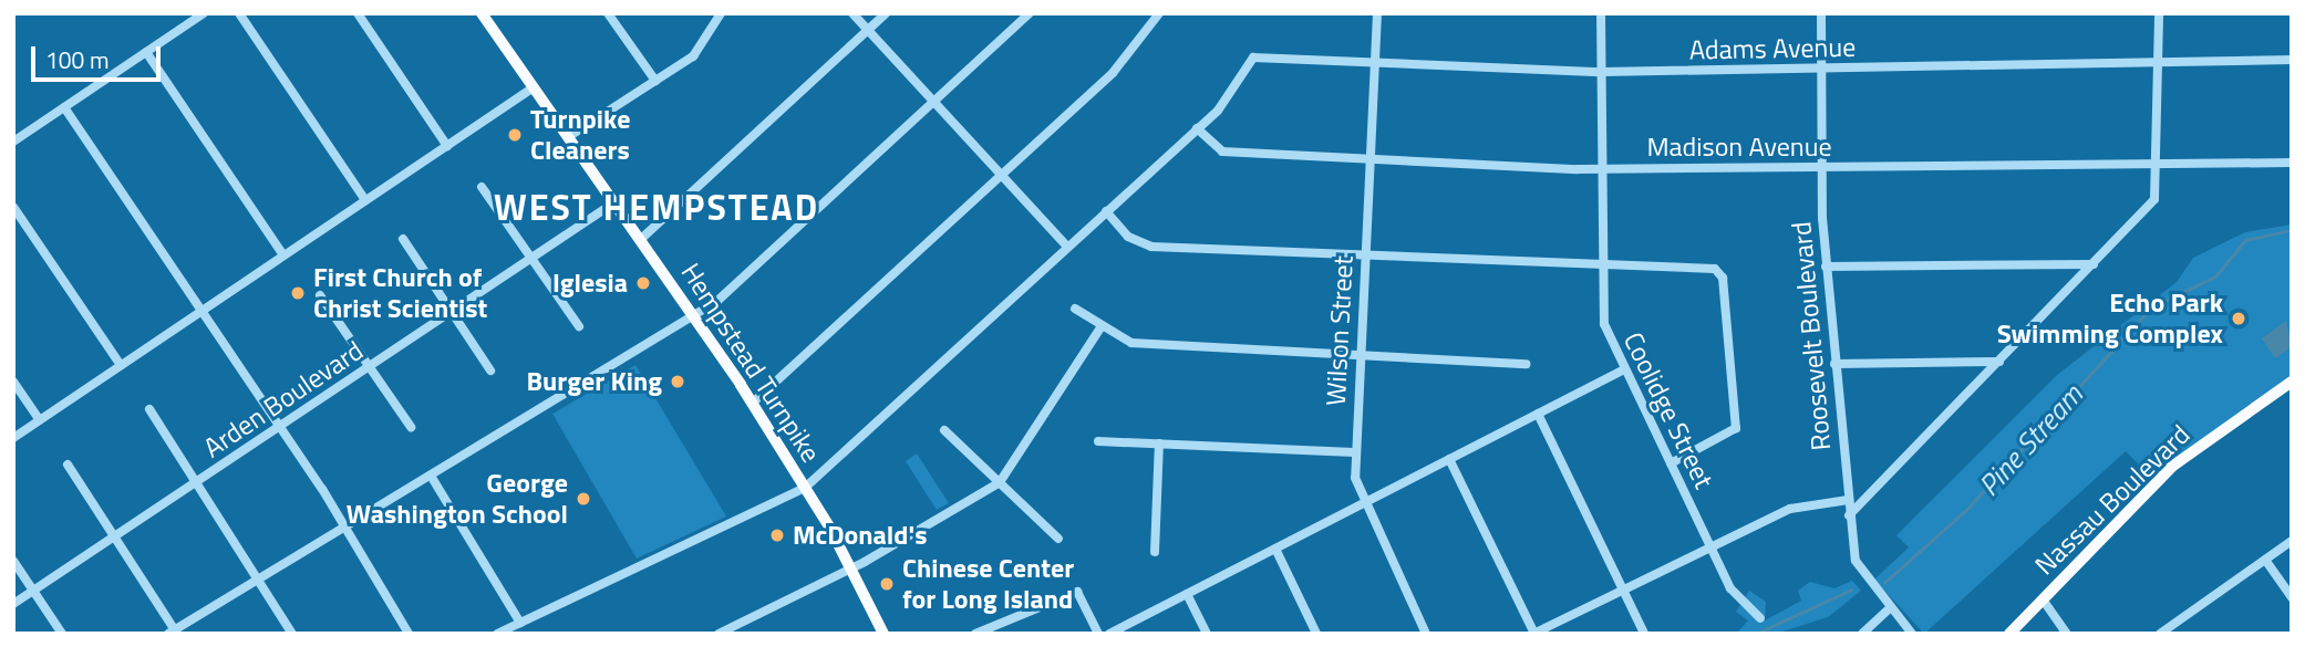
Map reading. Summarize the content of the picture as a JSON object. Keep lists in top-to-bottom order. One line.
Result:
{"streets":{"main road":["Hempstead Turnpike","Nassau Boulevard"],"street":["Adams Avenue","Madison Avenue","Wilson Street","Roosevelt Boulevard","Arden Boulevard","Coolidge Street"]},"crossings":[["Adams Avenue","Madison Avenue"],["Adams Avenue","Wilson Street"],["Adams Avenue","Roosevelt Boulevard"],["Adams Avenue","Coolidge Street"],["Madison Avenue","Wilson Street"],["Madison Avenue","Roosevelt Boulevard"],["Madison Avenue","Coolidge Street"],["Hempstead Turnpike","Arden Boulevard"]],"districts":["WEST HEMPSTEAD"],"water":["Pine Stream"],"places":["Turnpike Cleaners","Iglesia","First Church of Christ Scientist","Echo Park Swimming Complex","Burger King","George Washington School","McDonald's","Chinese Center for Long Island"],"scale_bar":"100 m"}
